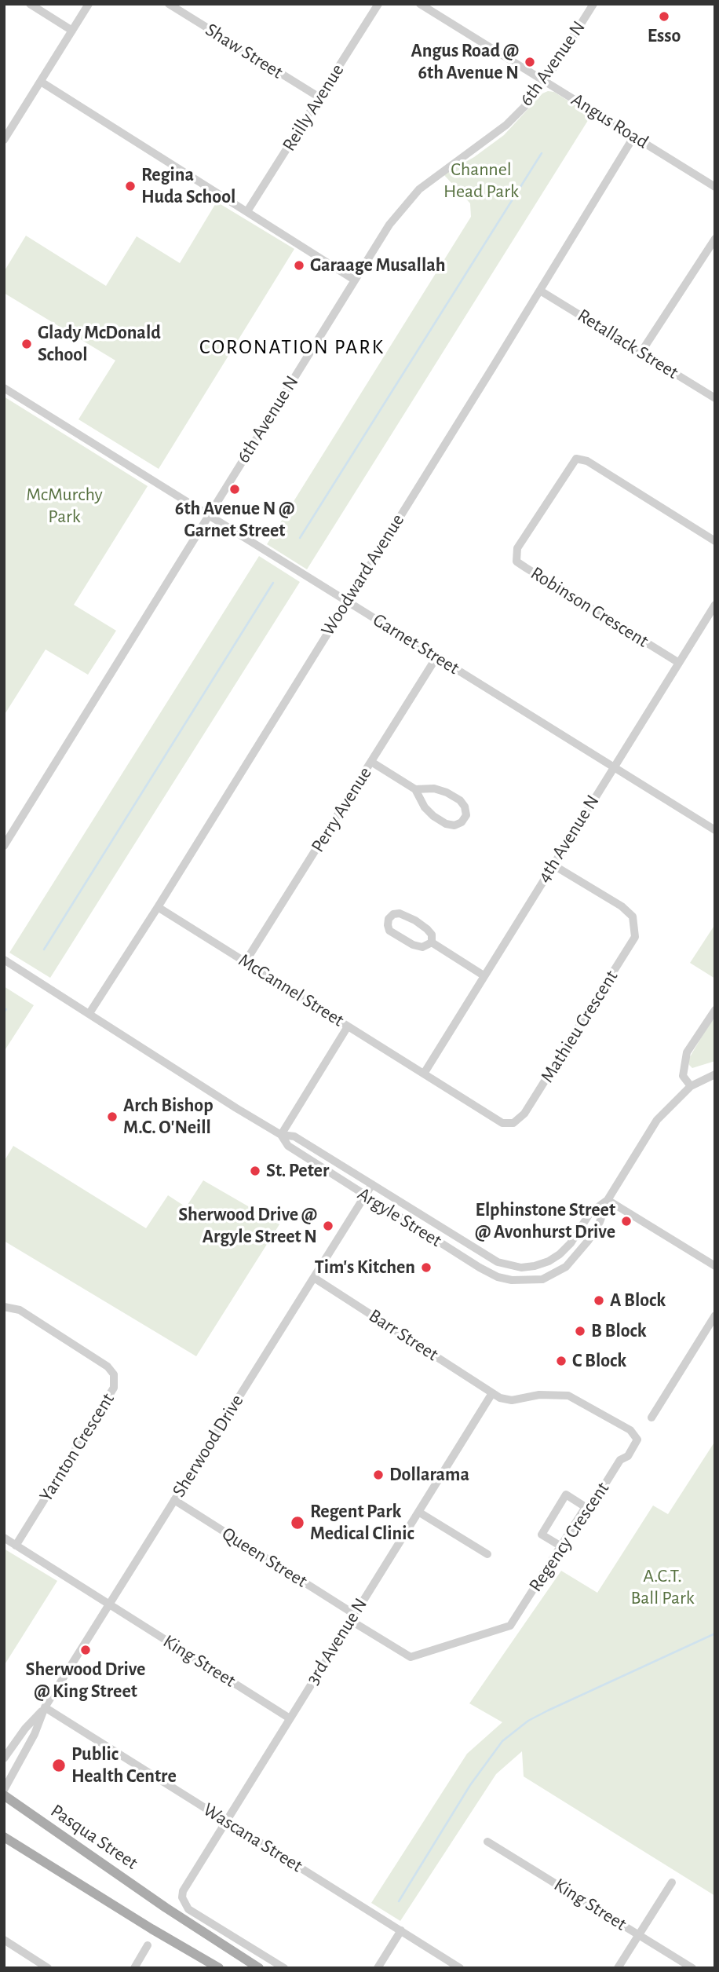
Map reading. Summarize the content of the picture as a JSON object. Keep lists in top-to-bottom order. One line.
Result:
{"streets":{"main road":["Pasqua Street"],"street":["Shaw Street","6th Avenue N","Reilly Avenue","Angus Road","Retallack Street","Woodward Avenue","Robinson Crescent","Garnet Street","Perry Avenue","4th Avenue N","McCannel Street","Mathieu Crescent","Argyle Street","Barr Street","Sherwood Drive","Yarnton Crescent","Regency Crescent","Queen Street","3rd Avenue N","King Street","Wascana Street"]},"crossings":[["Shaw Street","Reilly Avenue"],["6th Avenue N","Angus Road"],["6th Avenue N","Garnet Street"],["Angus Road","Woodward Avenue"],["Retallack Street","Woodward Avenue"],["Woodward Avenue","Garnet Street"],["Woodward Avenue","McCannel Street"],["Woodward Avenue","Argyle Street"],["Robinson Crescent","4th Avenue N"],["Garnet Street","Perry Avenue"],["Garnet Street","4th Avenue N"],["Perry Avenue","McCannel Street"],["4th Avenue N","McCannel Street"],["4th Avenue N","Mathieu Crescent"],["McCannel Street","Mathieu Crescent"],["Argyle Street","Sherwood Drive"],["Barr Street","Sherwood Drive"],["Barr Street","Regency Crescent"],["Barr Street","3rd Avenue N"],["Sherwood Drive","Queen Street"],["Sherwood Drive","King Street"],["Sherwood Drive","Wascana Street"],["Yarnton Crescent","King Street"],["Regency Crescent","Queen Street"],["Regency Crescent","3rd Avenue N"],["Queen Street","3rd Avenue N"],["3rd Avenue N","King Street"],["3rd Avenue N","Wascana Street"]],"districts":["CORONATION PARK"],"parks":["Channel Head Park","McMurchy Park","A.C.T. Ball Park"],"places":["Esso","Angus Road @ 6th Avenue N","Regina Huda School","Garaage Musallah","Glady McDonald School","6th Avenue N @ Garnet Street","Arch Bishop M.C. O'Neill","St. Peter","Elphinstone Street @ Avonhurst Drive","Sherwood Drive @ Argyle Street N","Tim's Kitchen","A Block","B Block","C Block","Dollarama","Regent Park Medical Clinic","Sherwood Drive @ King Street","Public Health Centre"]}
